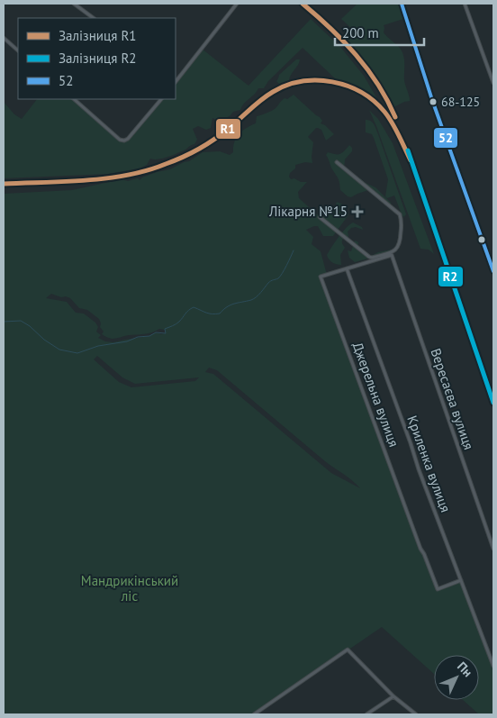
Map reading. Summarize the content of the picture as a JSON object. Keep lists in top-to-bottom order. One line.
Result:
{"streets":{"street":["Джерельна вулиця","Вересаєва вулиця","Криленка вулиця"]},"crossings":[["Джерельна вулиця","Вересаєва вулиця"],["Джерельна вулиця","Криленка вулиця"]],"parks":["Мандрикінський ліс"],"places":{"other":["68-125"],"health":["Лікарня №15"]},"lines":["rail line R1","transit line 52","rail line R2"],"legend":["Залізниця R1","Залізниця R2","52"],"scale_bar":"200 m","north":"top right"}
